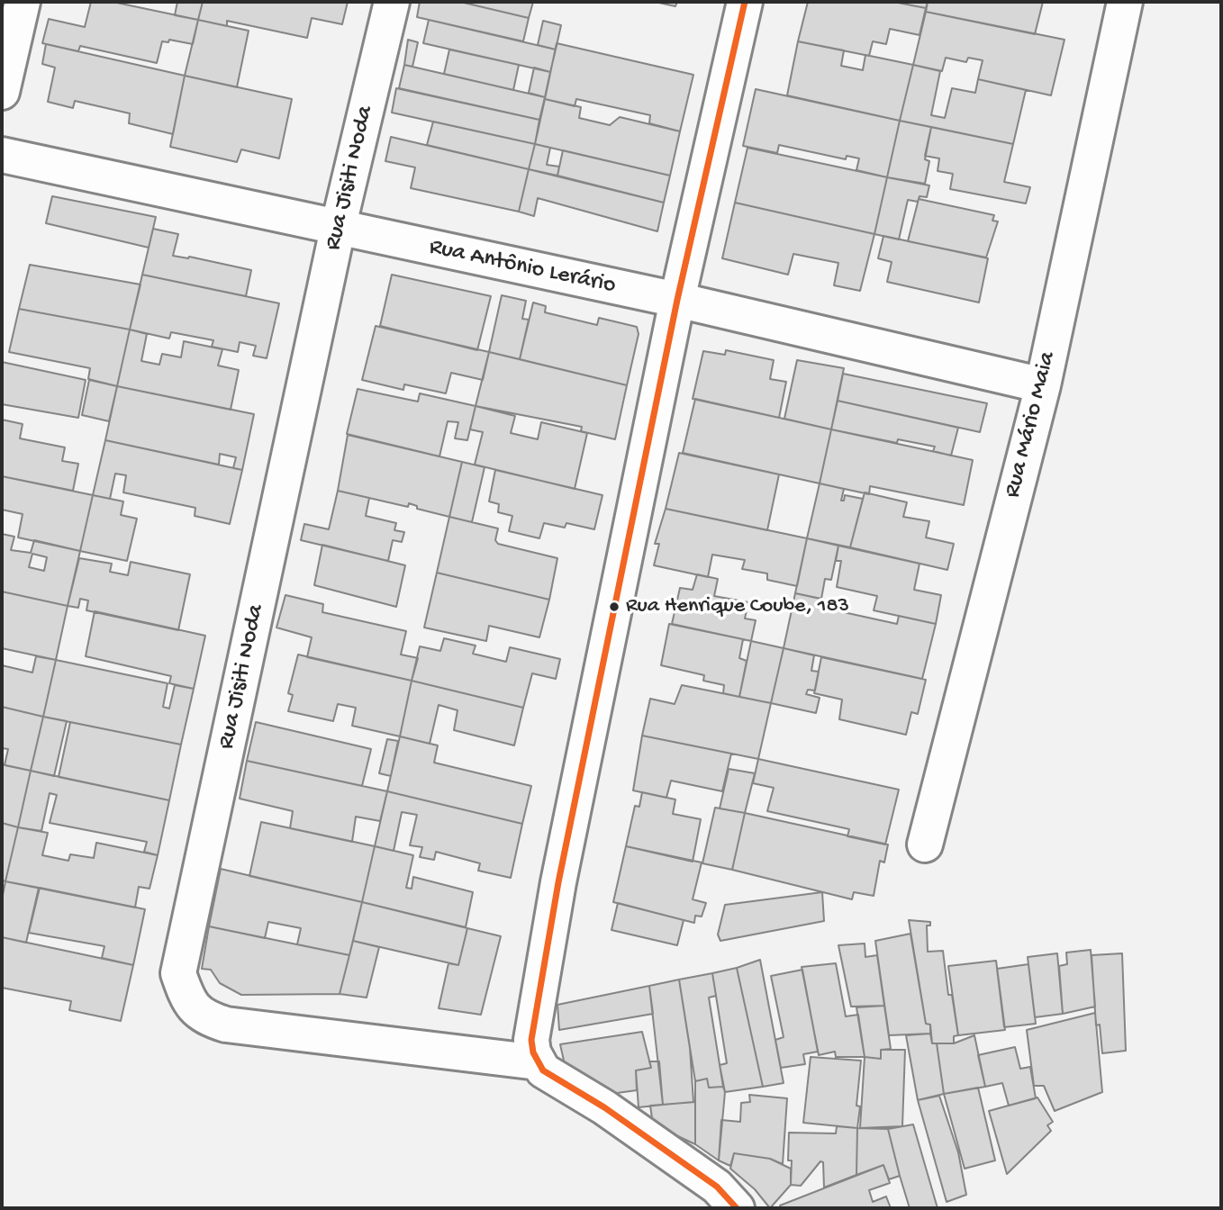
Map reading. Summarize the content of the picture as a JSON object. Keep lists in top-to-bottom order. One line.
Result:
{"streets":{"street":["Rua Jisiti Noda","Rua Antônio Lerário","Rua Mário Maia"]},"crossings":[["Rua Jisiti Noda","Rua Antônio Lerário"],["Rua Antônio Lerário","Rua Mário Maia"]],"places":["Rua Henrique Coube, 183"]}
